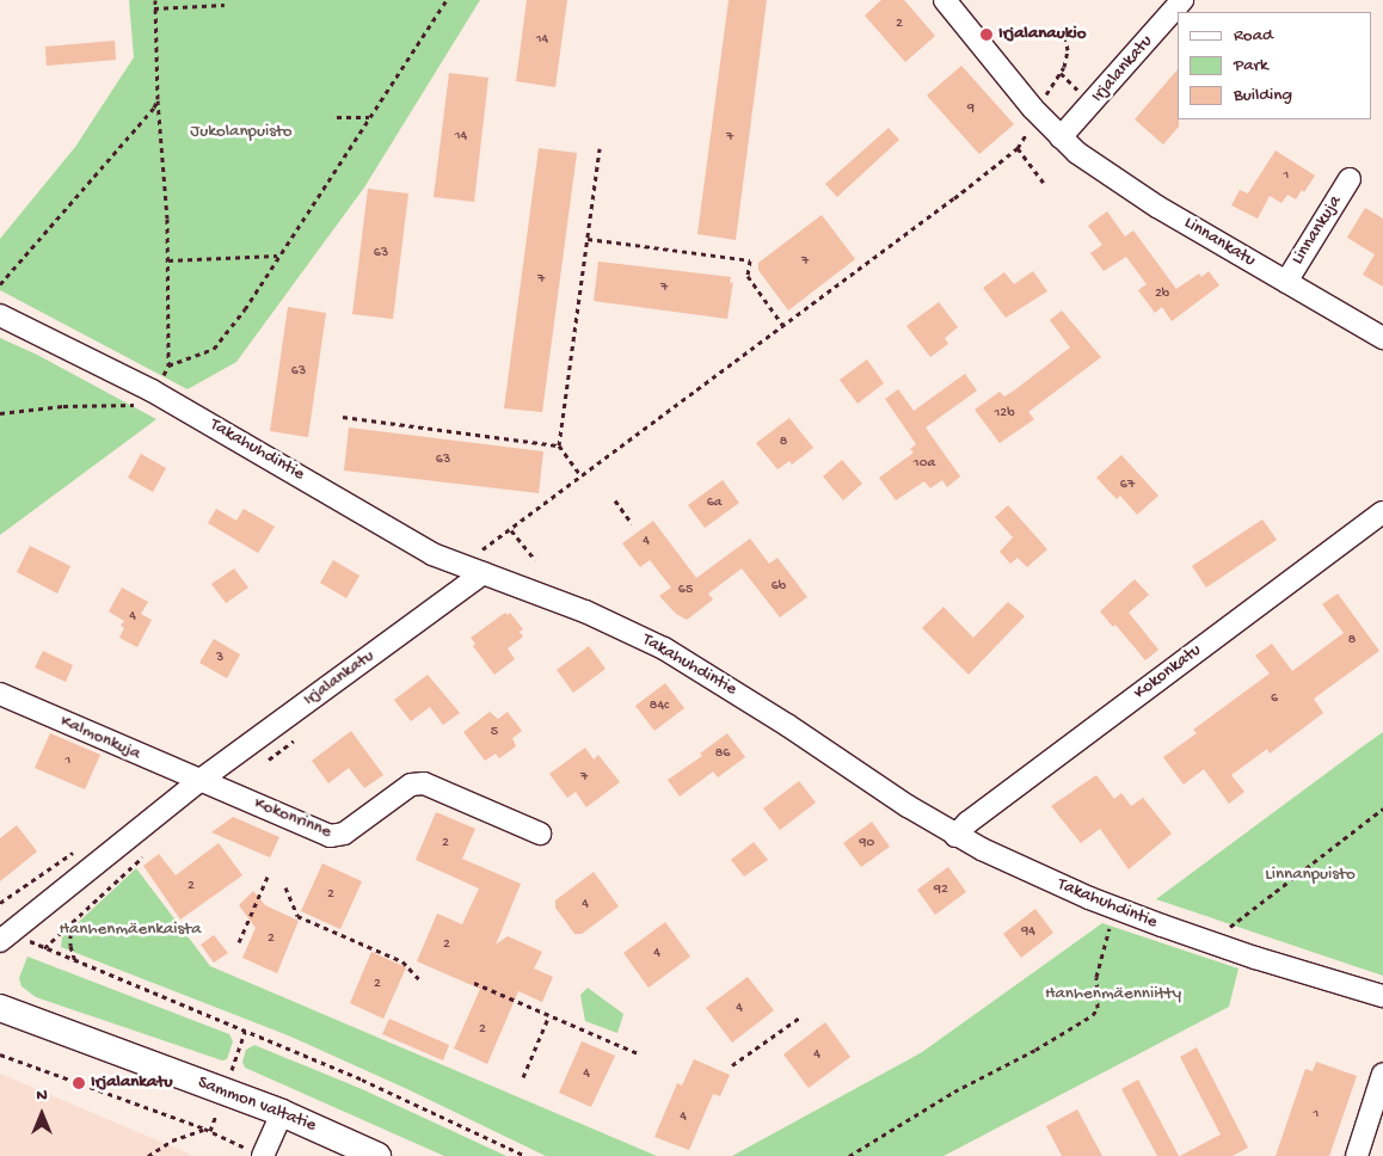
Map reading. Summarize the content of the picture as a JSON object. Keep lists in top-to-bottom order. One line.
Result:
{"streets":{"main road":["Sammon valtatie"],"street":["Irjalankatu","Linnankuja","Linnankatu","Takahuhdintie","Kokonkatu","Kalmonkuja","Kokonrinne"]},"crossings":[["Irjalankatu","Linnankatu"],["Irjalankatu","Takahuhdintie"],["Irjalankatu","Kalmonkuja"],["Irjalankatu","Kokonrinne"],["Linnankuja","Linnankatu"],["Takahuhdintie","Kokonkatu"],["Kalmonkuja","Kokonrinne"]],"parks":["Jukolanpuisto","Linnanpuisto","Hanhenmäenkaista","Hanhenmäenniitty"],"places":["Irjalanaukio","Irjalankatu"],"house_numbers":["2","14","9","14","7","1","63","7","7","7","2b","63","12b","8","63","10a","67","6a","4","6b","65","4","8","3","6","84c","5","86","1","7","2","90","2","92","2","4","94","2","2","4","2","4","2","4","4","1","4"],"legend":["Road","Park","Building"],"north":"top"}
